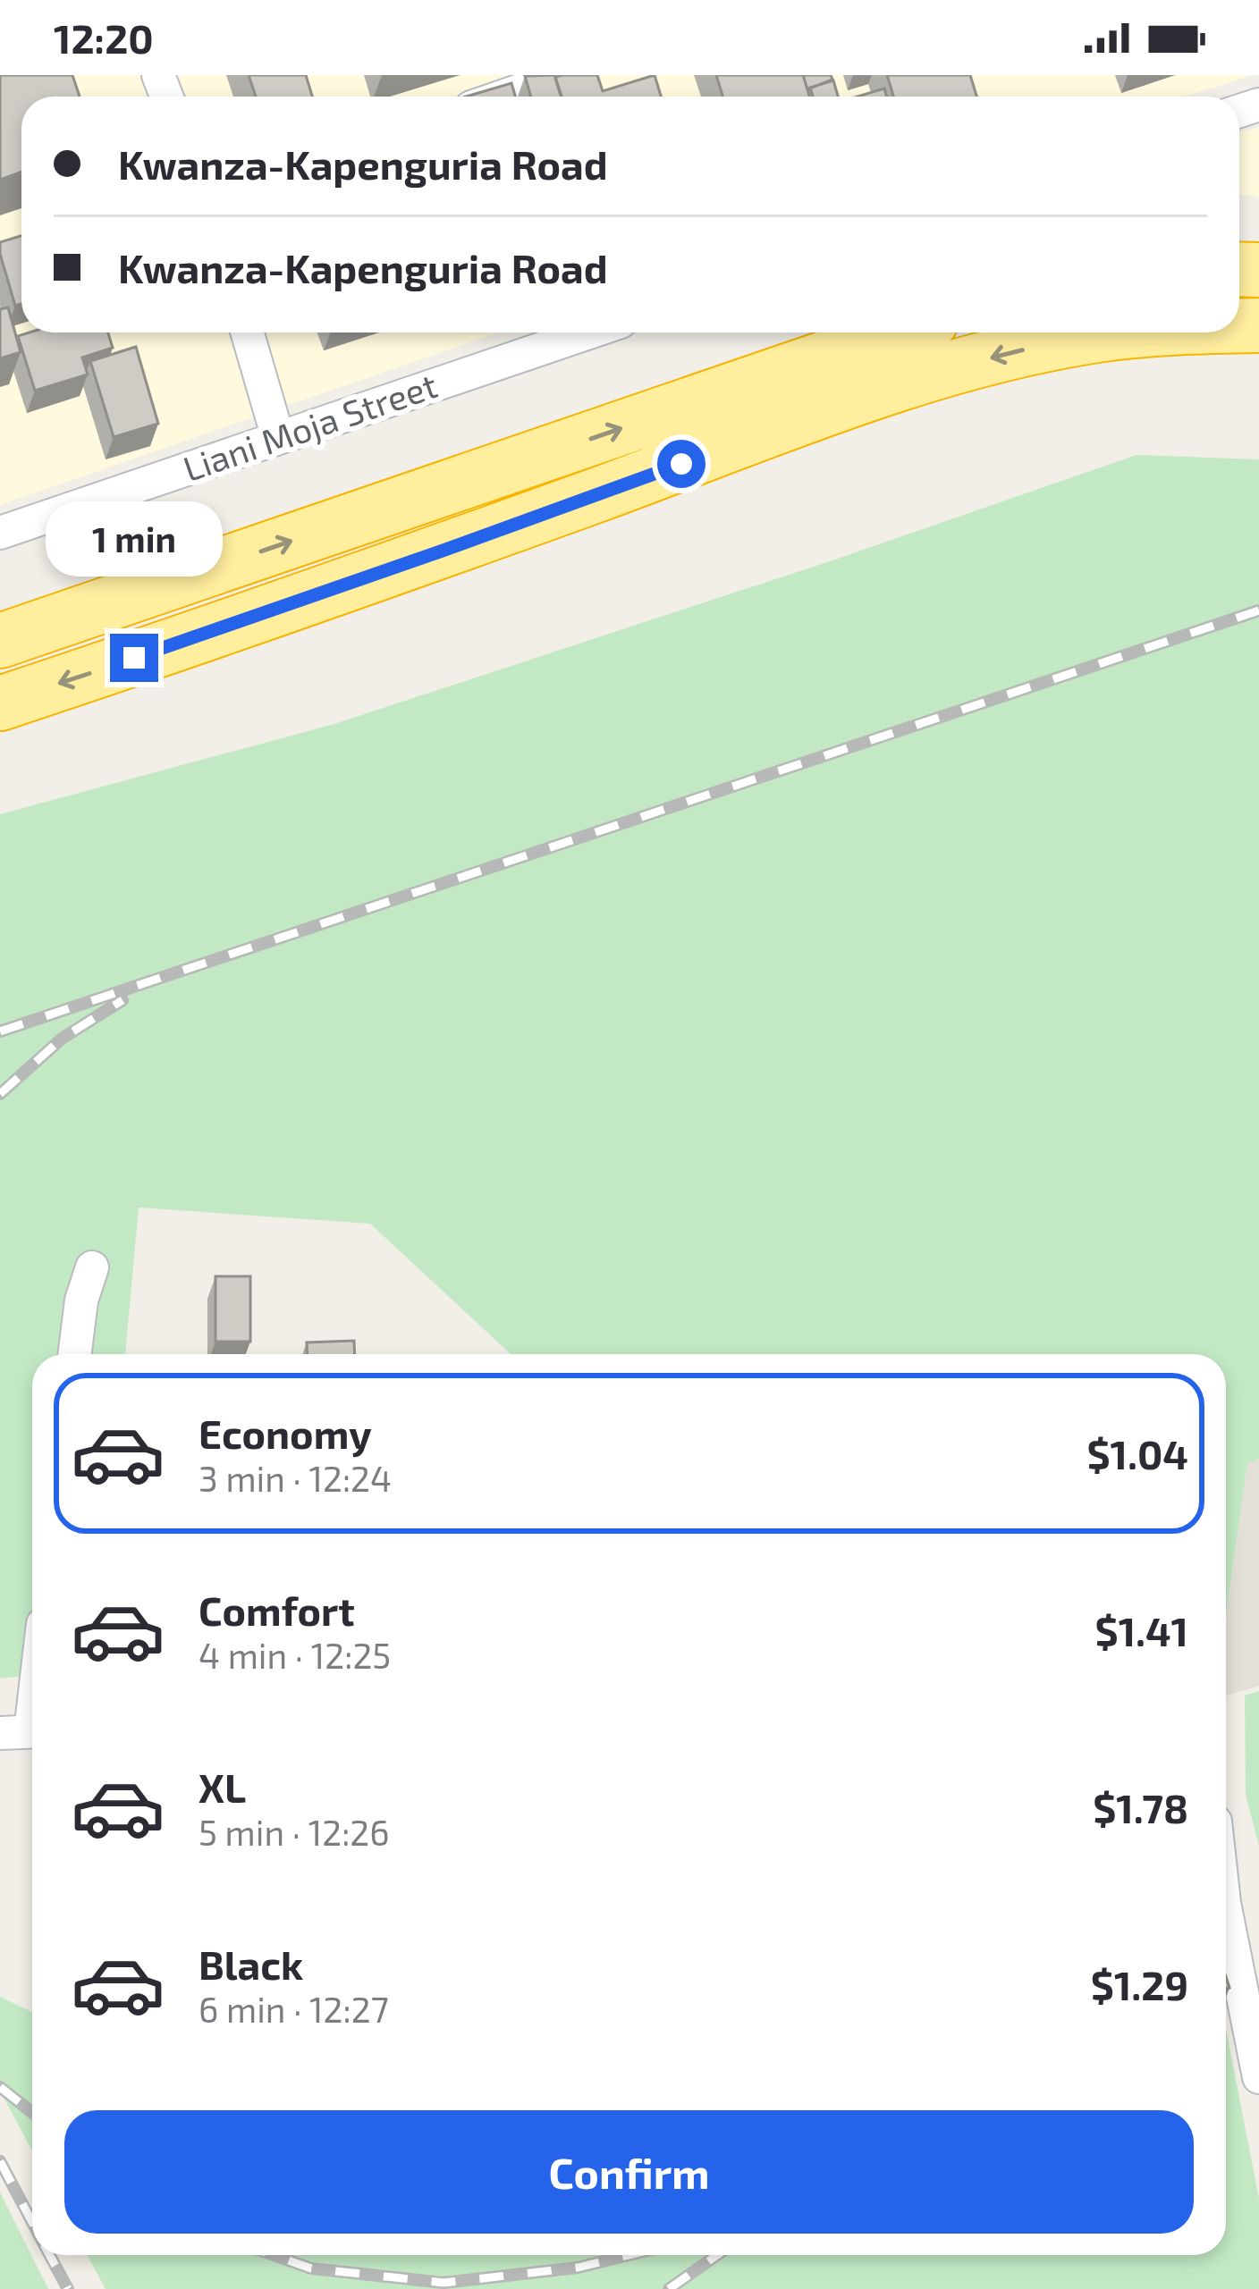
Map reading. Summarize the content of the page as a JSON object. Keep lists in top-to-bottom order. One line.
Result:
{"streets":{"street":["Liani Moja Street"]},"page":{"status":"12:20","banner":["Kwanza-Kapenguria Road","Kwanza-Kapenguria Road"],"bubble":"1 min","list":[{"name":"Economy","note":"3 min · 12:24","value":"$1.04"},{"name":"Comfort","note":"4 min · 12:25","value":"$1.41"},{"name":"XL","note":"5 min · 12:26","value":"$1.78"},{"name":"Black","note":"6 min · 12:27","value":"$1.29"}],"buttons":"Confirm"}}
